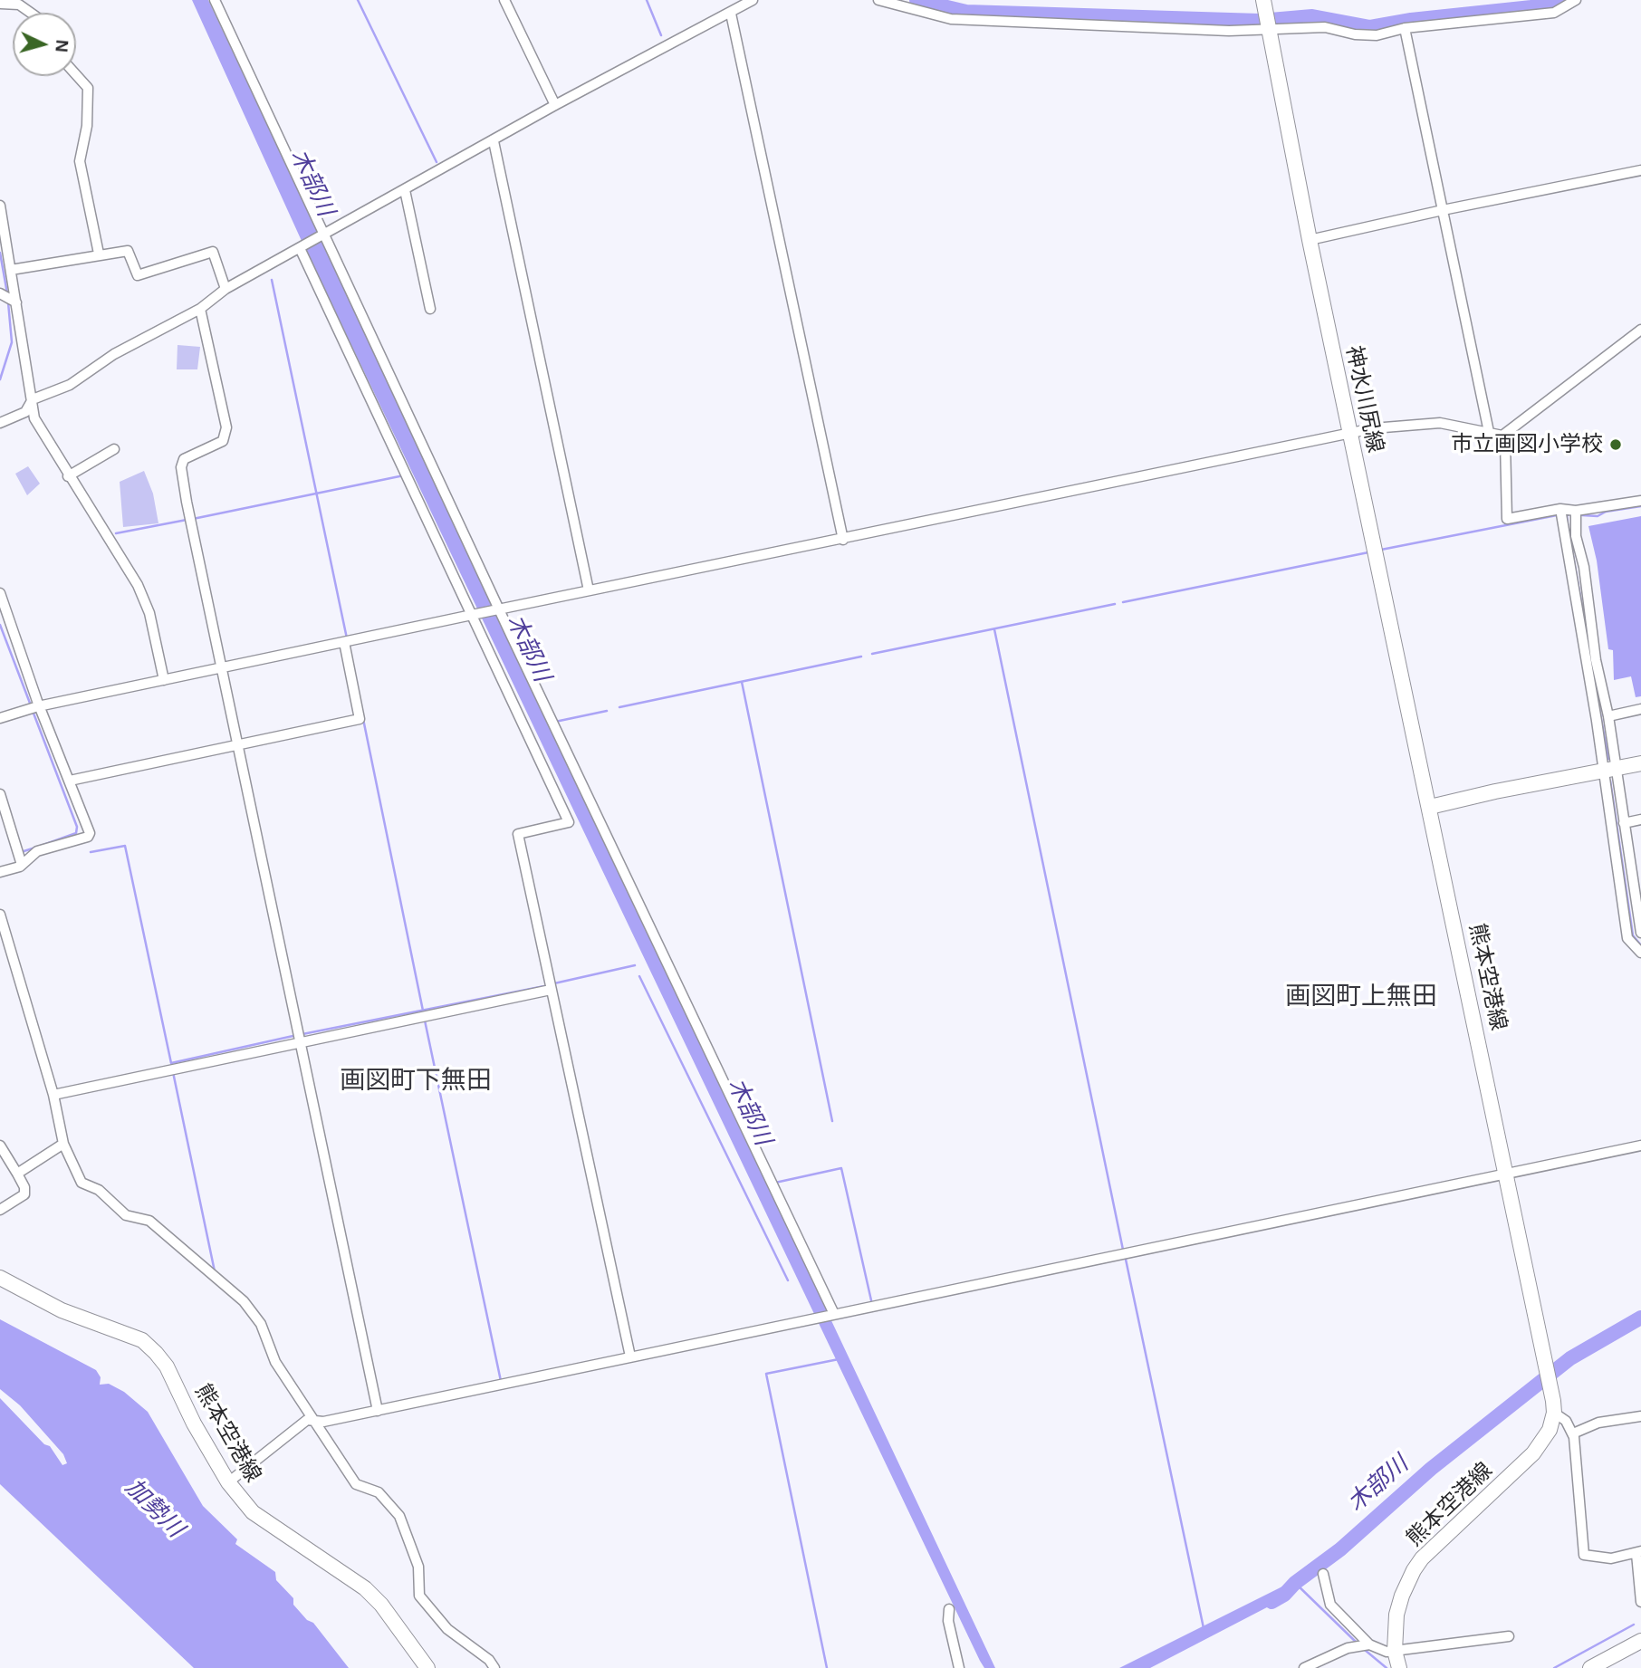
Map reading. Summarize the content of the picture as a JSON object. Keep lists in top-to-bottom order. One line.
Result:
{"streets":{"main road":["神水川尻線","熊本空港線"]},"crossings":[["神水川尻線","熊本空港線"]],"districts":["画図町上無田","画図町下無田"],"water":["木部川","加勢川"],"places":["市立画図小学校"],"north":"right"}
